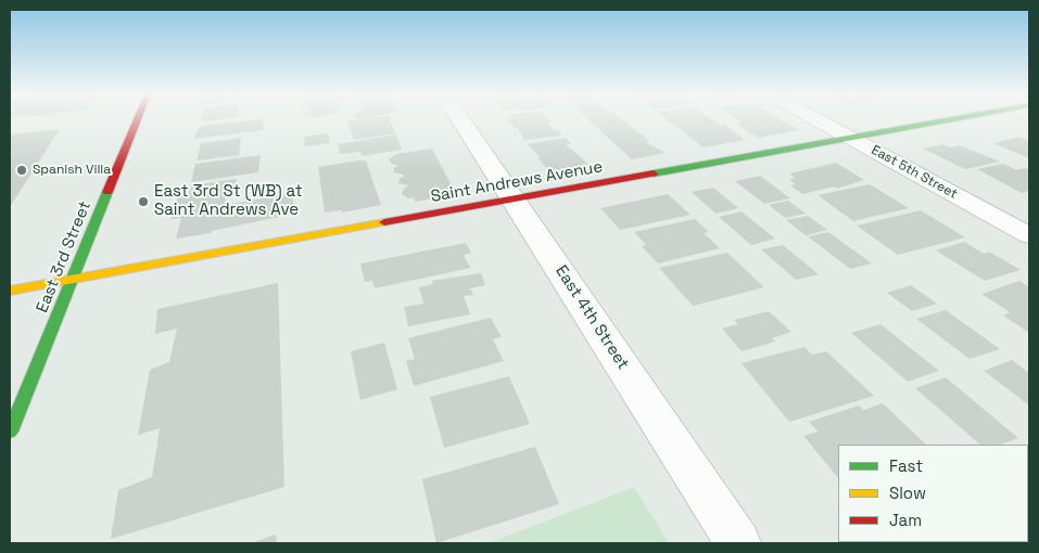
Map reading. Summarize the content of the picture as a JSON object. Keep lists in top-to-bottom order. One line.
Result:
{"streets":{"street":["East 5th Street","Saint Andrews Avenue","East 3rd Street","East 4th Street"]},"crossings":[["East 5th Street","Saint Andrews Avenue"],["Saint Andrews Avenue","East 3rd Street"],["Saint Andrews Avenue","East 4th Street"]],"places":["Spanish Villa","East 3rd St (WB) at Saint Andrews Ave"],"legend":["Fast","Slow","Jam"]}
